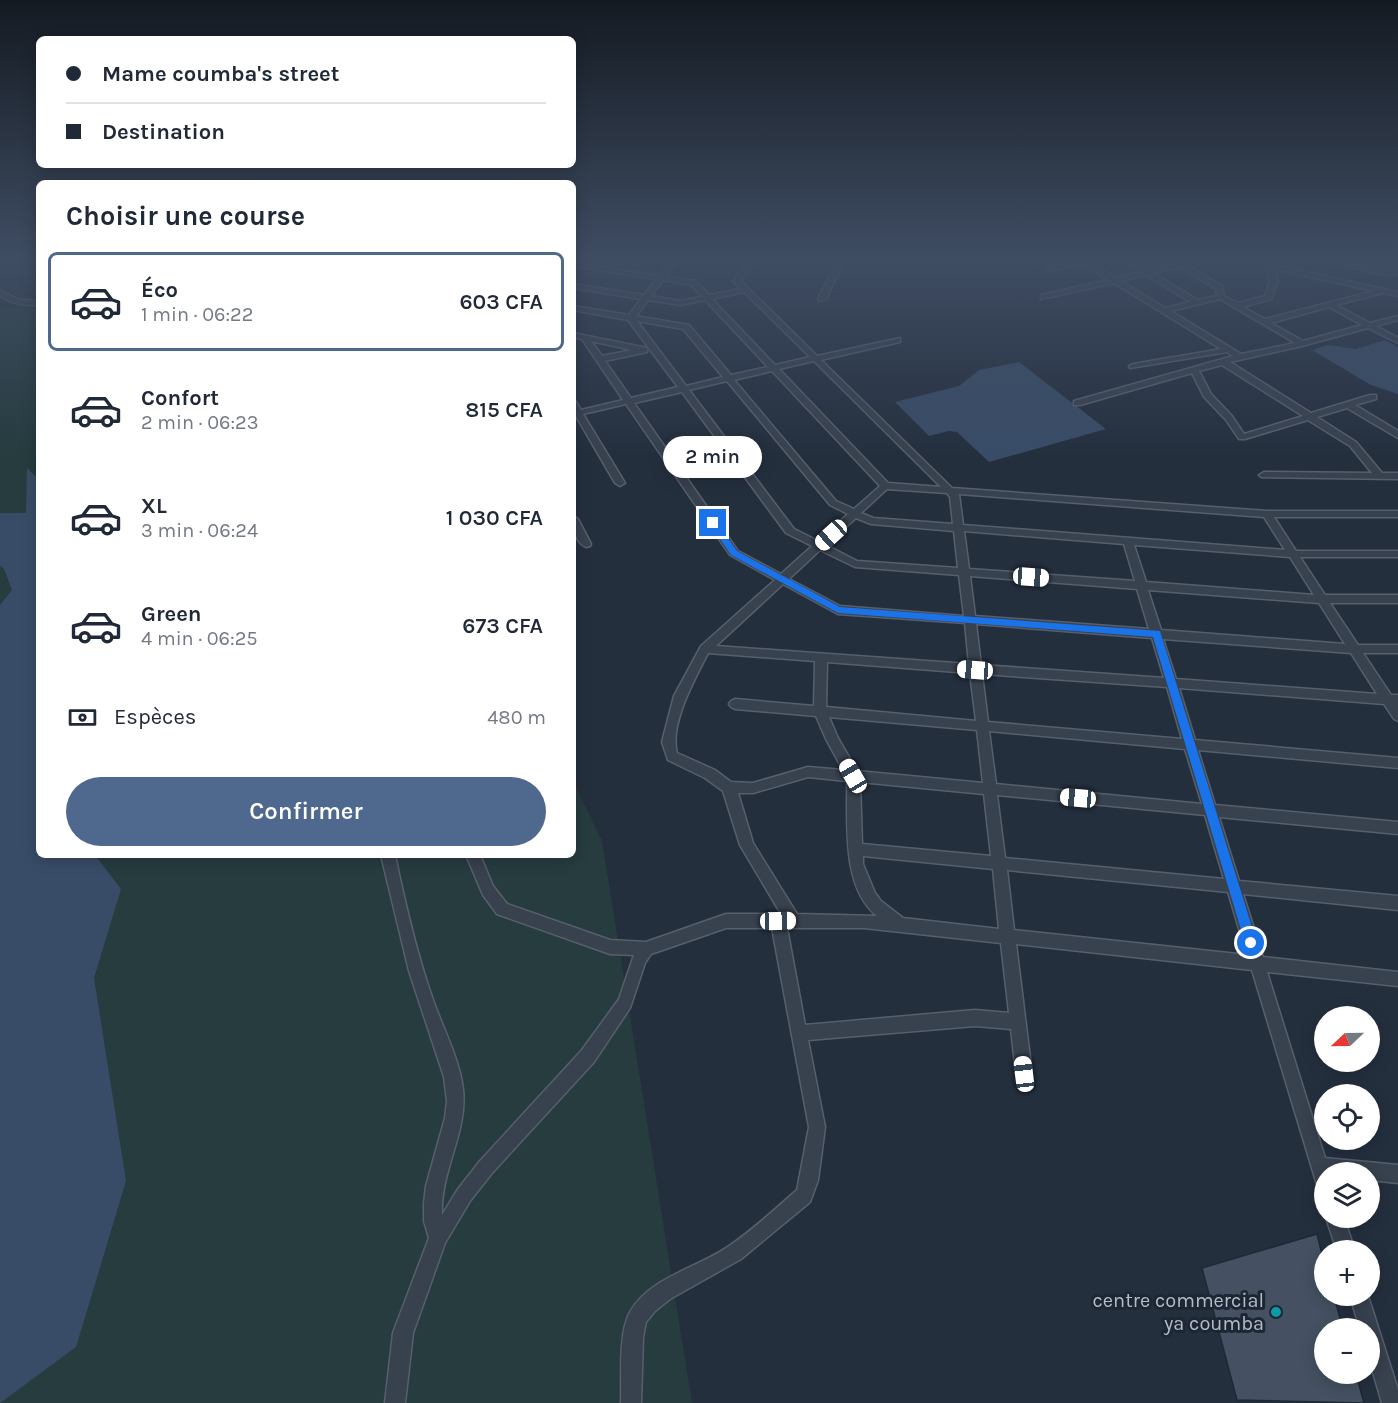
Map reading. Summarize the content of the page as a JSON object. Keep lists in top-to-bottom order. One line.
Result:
{"places":["centre commercial ya coumba"],"north":"left","page":{"banner":["Mame coumba's street","Destination"],"heading":"Choisir une course","list":[{"name":"Éco","note":"1 min · 06:22","value":"603 CFA"},{"name":"Confort","note":"2 min · 06:23","value":"815 CFA"},{"name":"XL","note":"3 min · 06:24","value":"1 030 CFA"},{"name":"Green","note":"4 min · 06:25","value":"673 CFA"}],"bubble":"2 min","pay":["Espèces","480 m"],"buttons":"Confirmer","map_buttons":["+","−"]}}
